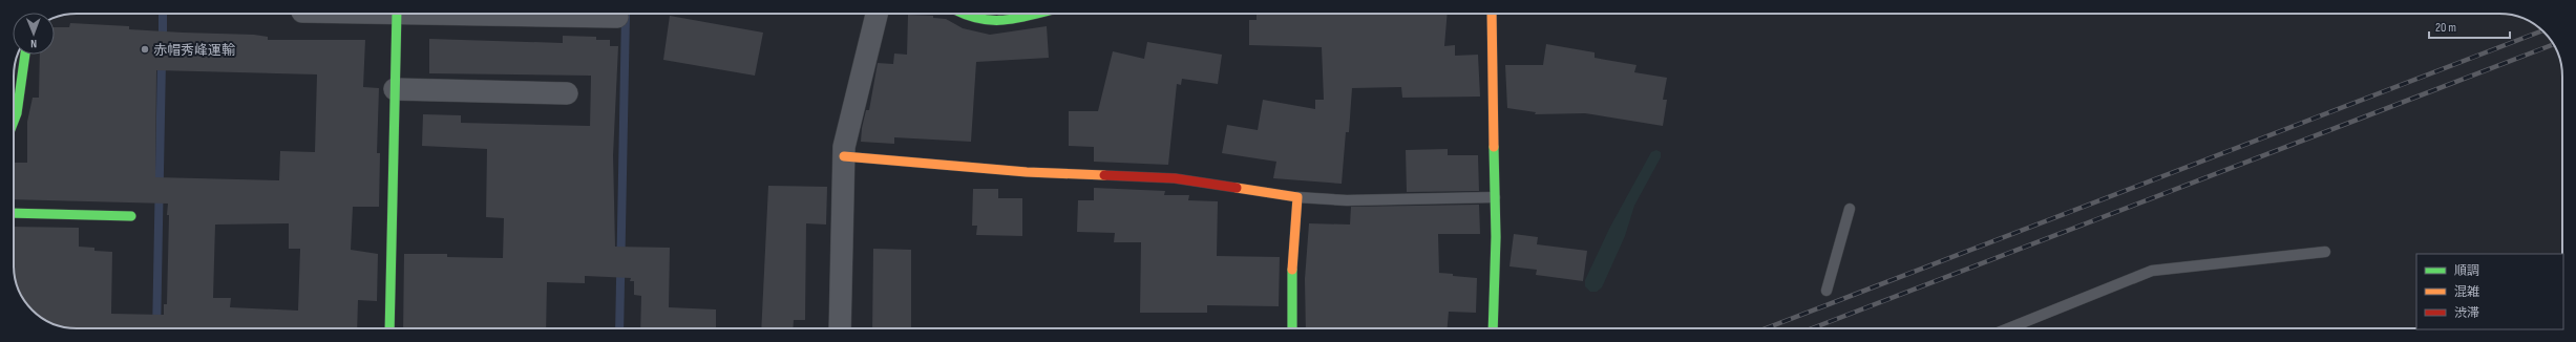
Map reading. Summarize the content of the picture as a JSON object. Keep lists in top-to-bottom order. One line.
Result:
{"places":["赤帽秀峰運輸"],"legend":["順調","混雑","渋滞"],"scale_bar":"20 m","north":"bottom"}
